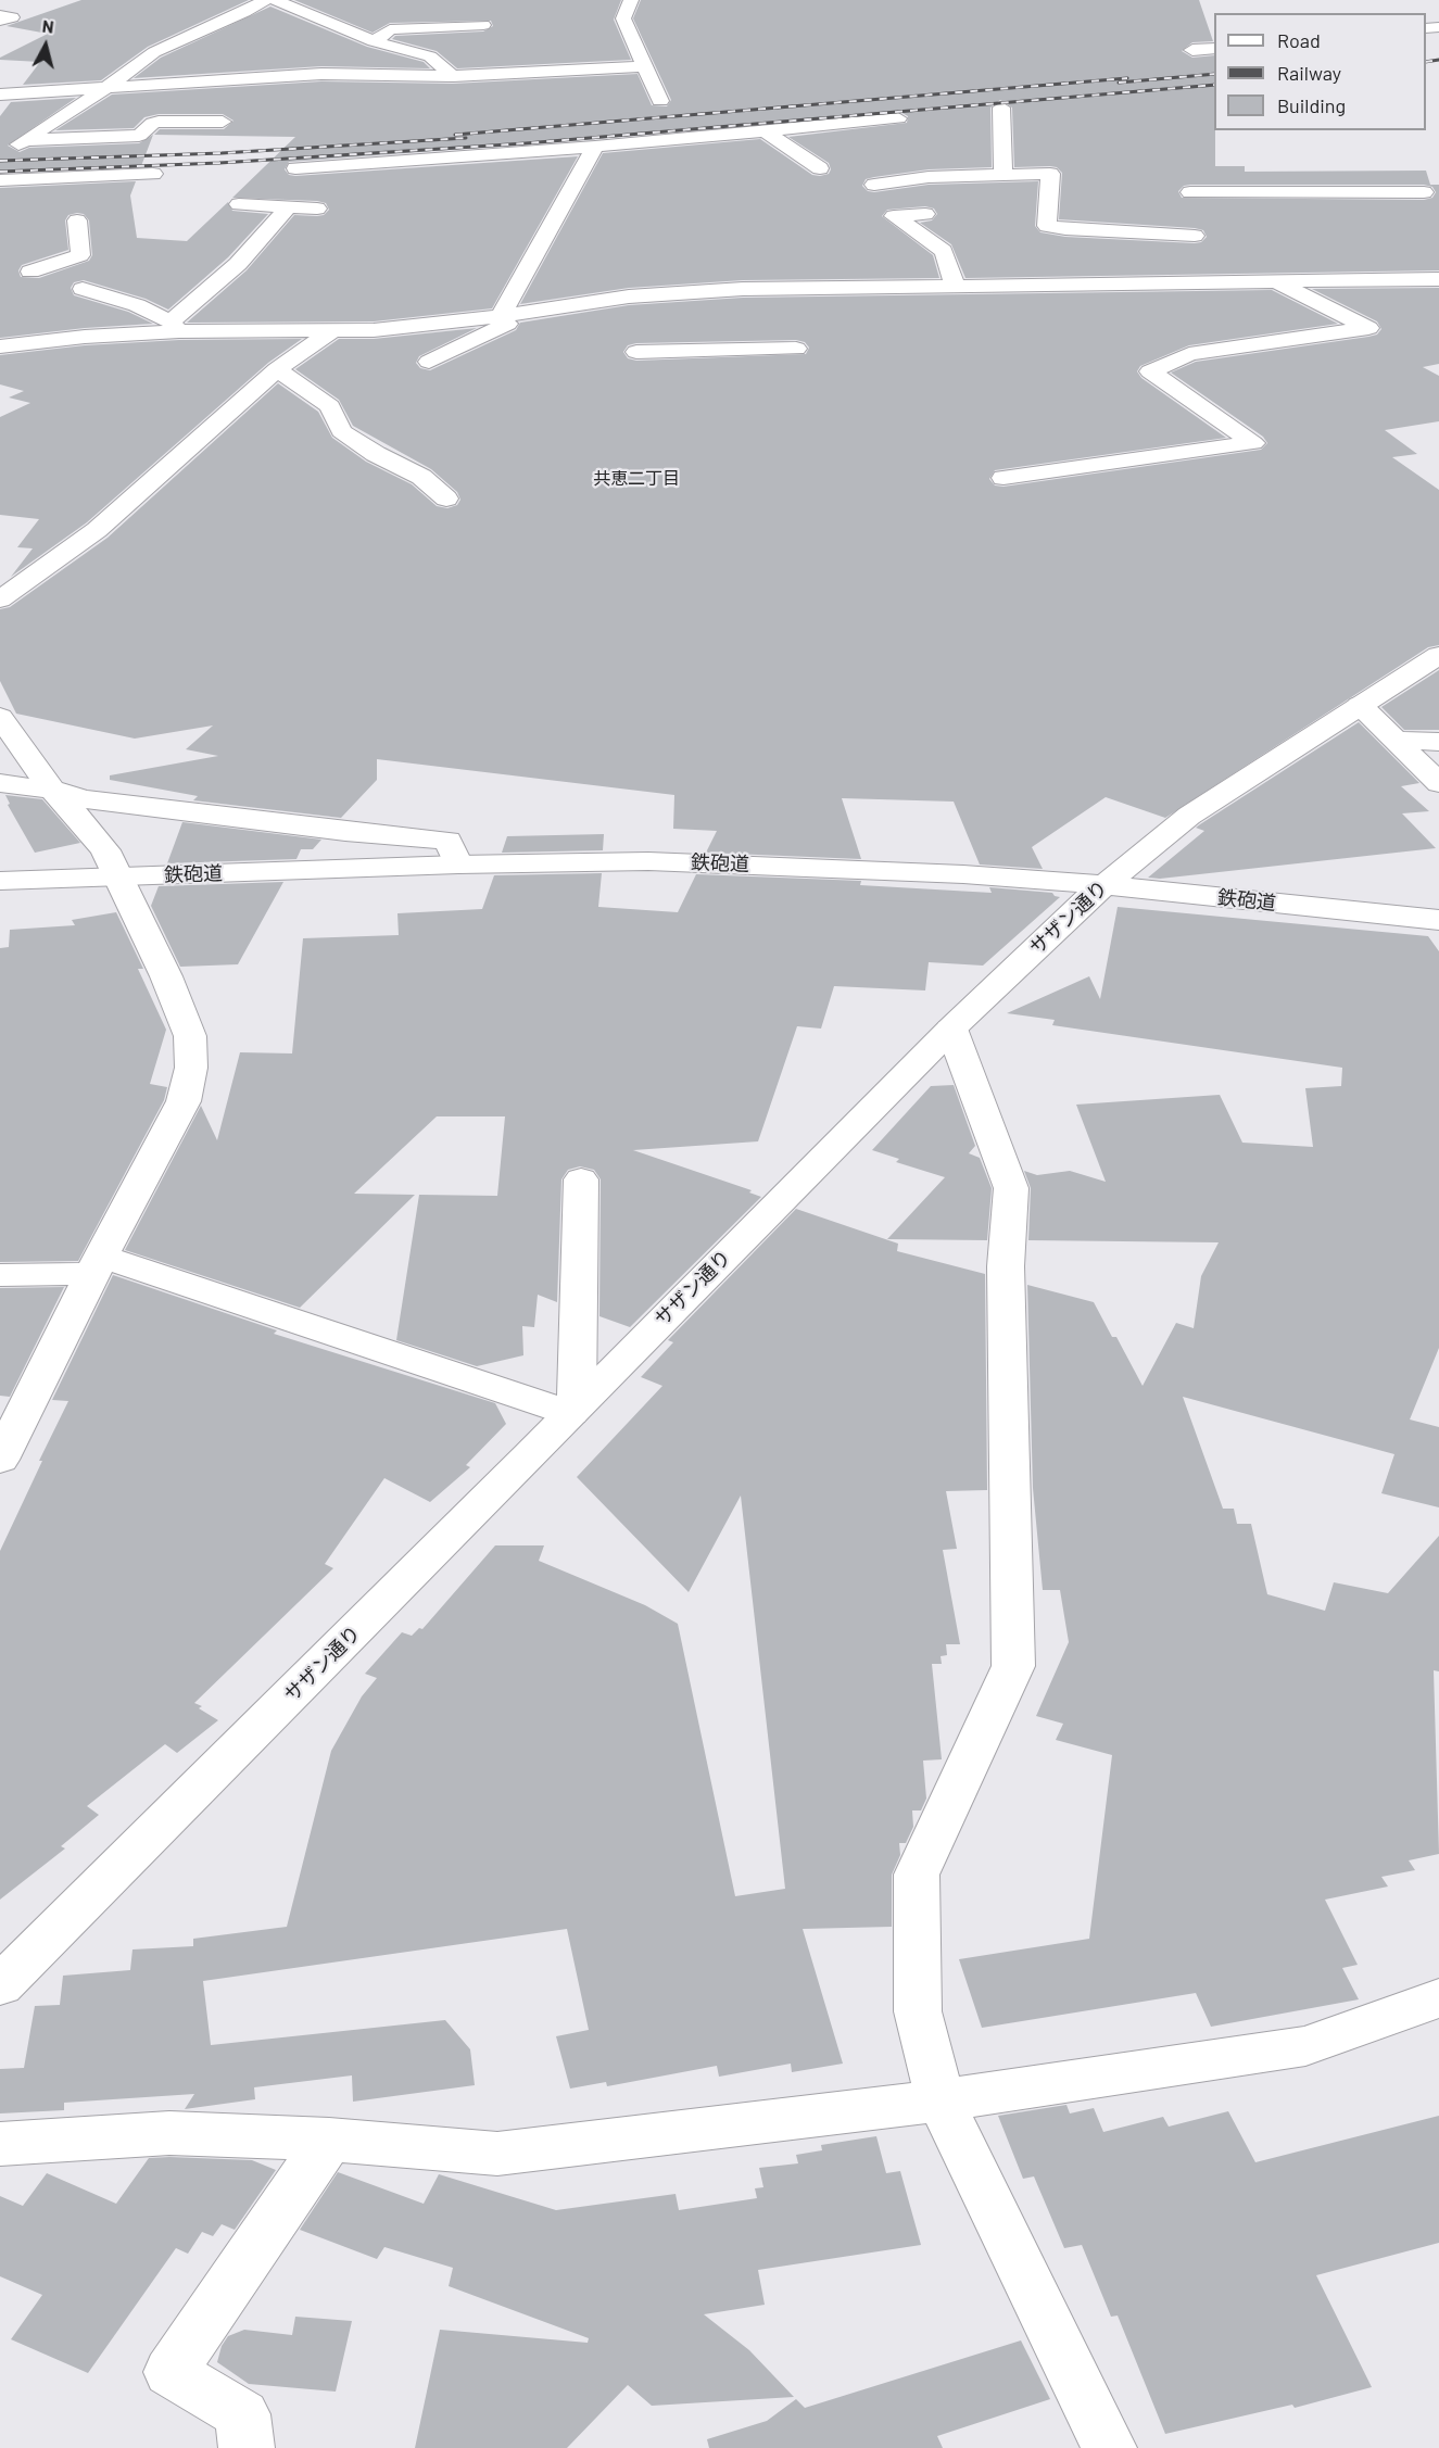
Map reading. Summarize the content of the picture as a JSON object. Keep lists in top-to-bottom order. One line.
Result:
{"streets":{"street":["鉄砲道","サザン通り"]},"crossings":[["鉄砲道","サザン通り"]],"districts":["共恵二丁目"],"legend":["Road","Railway","Building"],"north":"top"}
